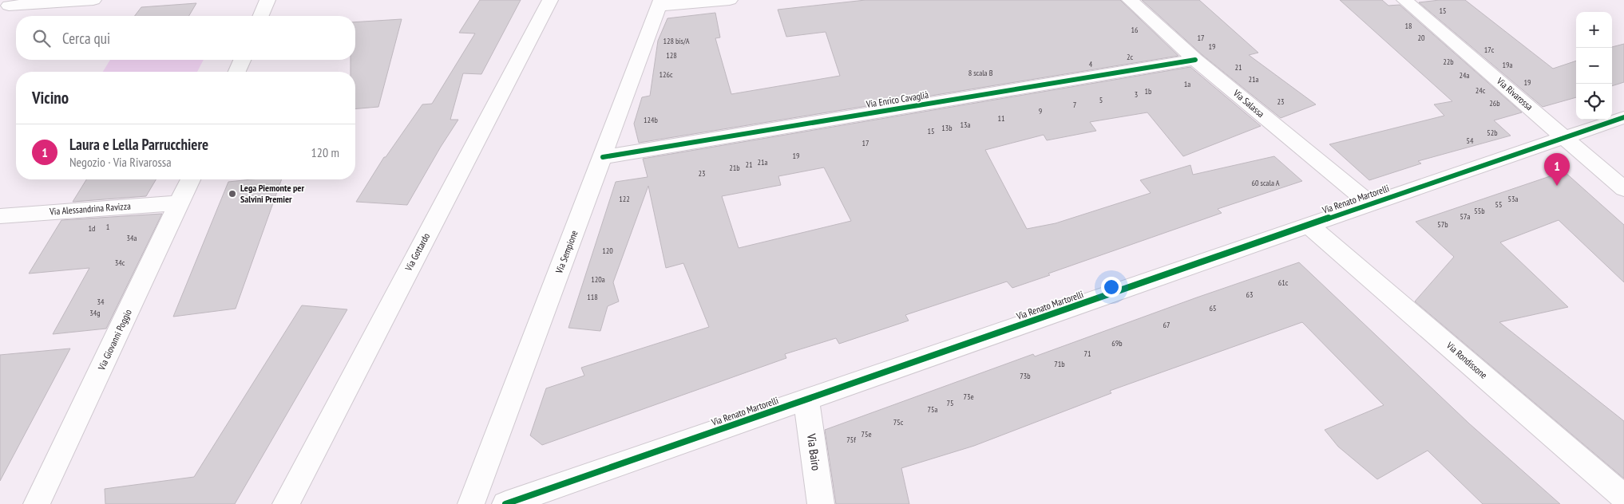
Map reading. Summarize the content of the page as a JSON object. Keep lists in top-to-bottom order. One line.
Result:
{"streets":{"street":["Via Rivarossa","Via Enrico Cavaglià","Via Salassa","Via Renato Martorelli","Via Alessandrina Ravizza","Via Gottardo","Via Sempione","Via Giovanni Poggio","Via Rondissone","Via Bairo"]},"crossings":[["Via Rivarossa","Via Renato Martorelli"],["Via Enrico Cavaglià","Via Salassa"],["Via Enrico Cavaglià","Via Sempione"],["Via Salassa","Via Renato Martorelli"],["Via Renato Martorelli","Via Rondissone"],["Via Renato Martorelli","Via Bairo"],["Via Alessandrina Ravizza","Via Giovanni Poggio"]],"places":["Lega Piemonte per Salvini Premier"],"house_numbers":["15","18","16","17","20","128 bis/A","19","17c","128","2c","22b","4","19a","21","8 scala B","126c","24a","21a","19","1a","24c","1b","3","5","23","26b","7","9","11","124b","13a","13b","15","52b","54","17","19","21a","21","21b","23","60 scala A","122","53a","55","55b","57a","57b","1","1d","34a","120","34c","120a","61c","63","118","34","65","34g","67","69b","71","71b","73b","73e","75","75a","75c","75e","75f"],"page":{"map_buttons":["+","−"],"search":"Cerca qui","heading":"Vicino","list":[{"mark":"1","name":"Laura e Lella Parrucchiere","note":"Negozio · Via Rivarossa","value":"120 m"}],"pins":"1"}}
